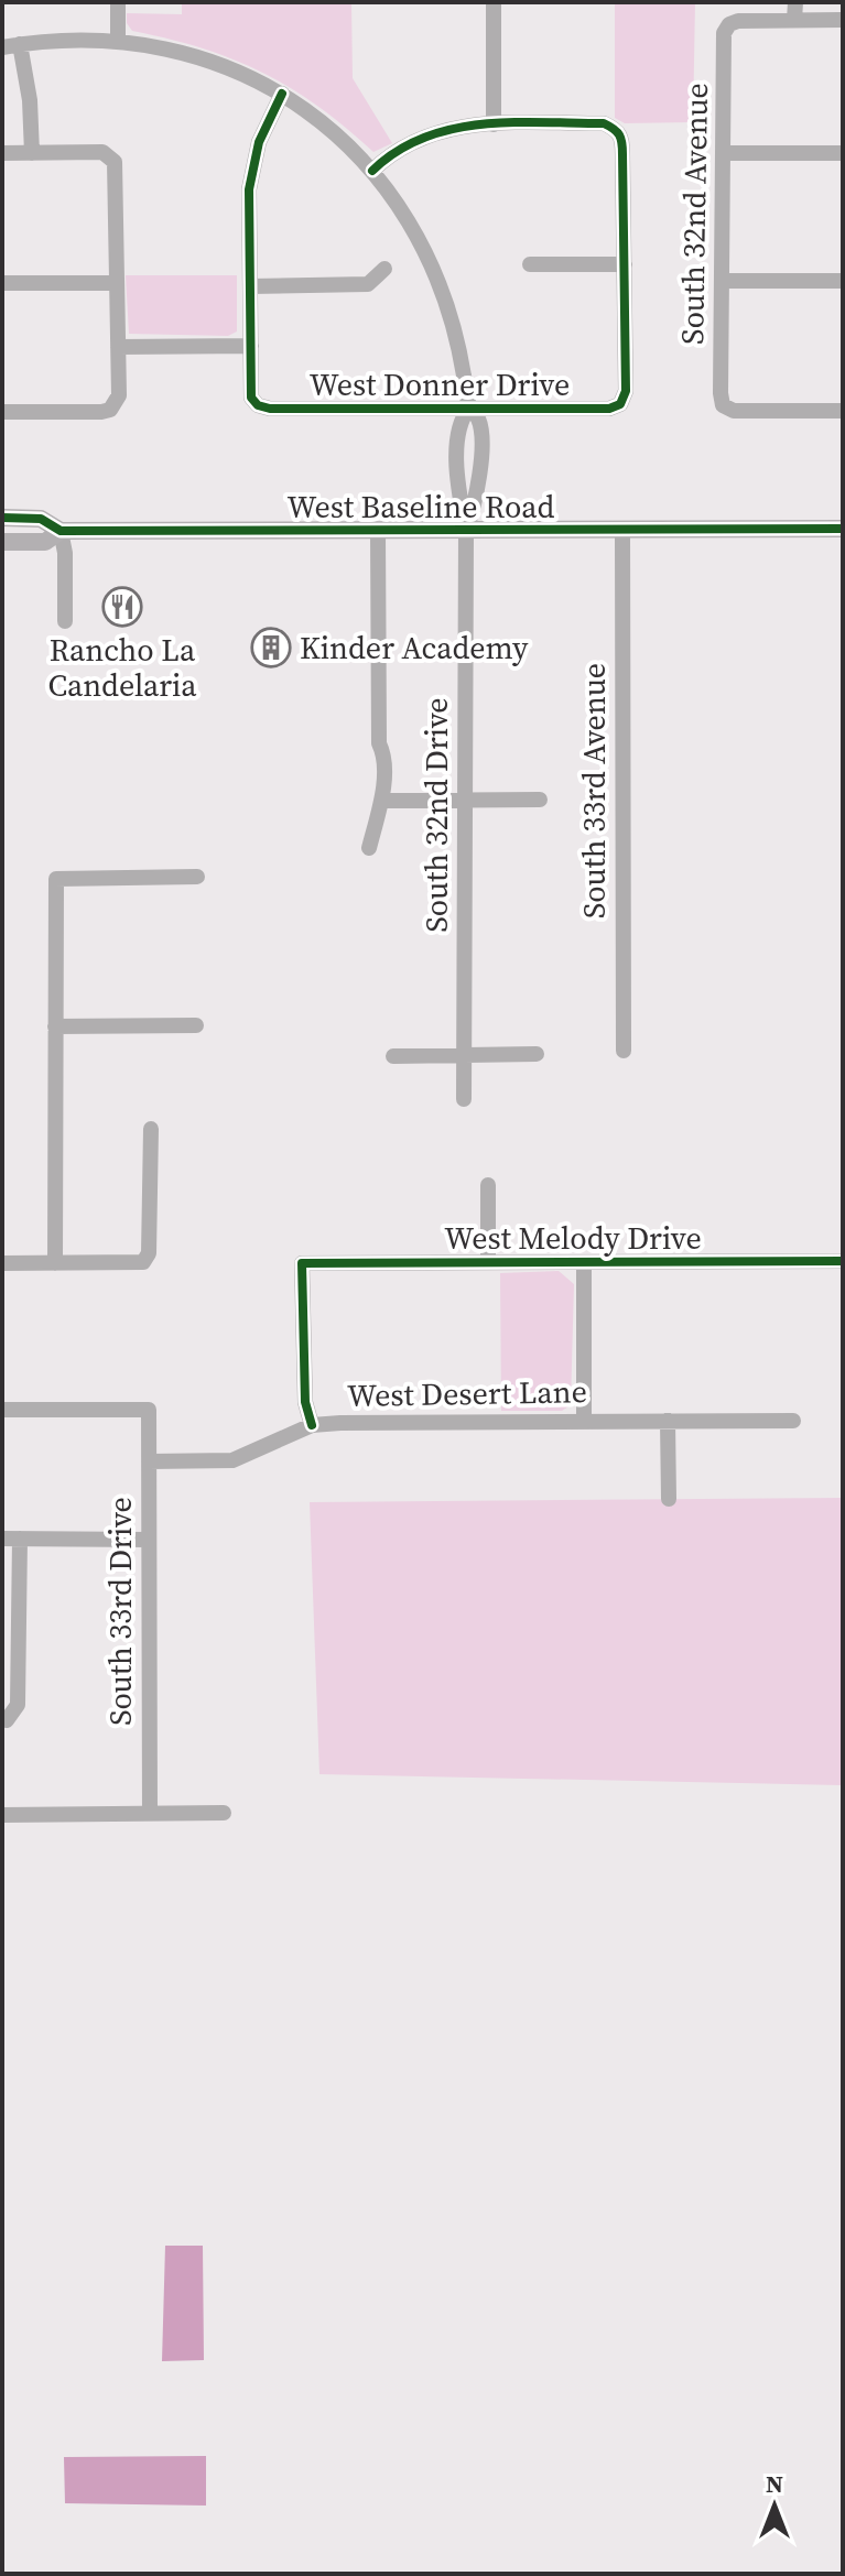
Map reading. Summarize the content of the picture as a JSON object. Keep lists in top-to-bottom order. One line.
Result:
{"streets":{"main road":["West Baseline Road"],"street":["South 32nd Avenue","West Donner Drive","South 33rd Avenue","South 32nd Drive","West Melody Drive","West Desert Lane","South 33rd Drive"]},"crossings":[["West Baseline Road","South 33rd Avenue"],["West Baseline Road","South 32nd Drive"],["West Melody Drive","West Desert Lane"],["West Desert Lane","South 33rd Drive"]],"places":{"restaurant":["Rancho La Candelaria"],"building":["Kinder Academy"]},"north":"top"}
